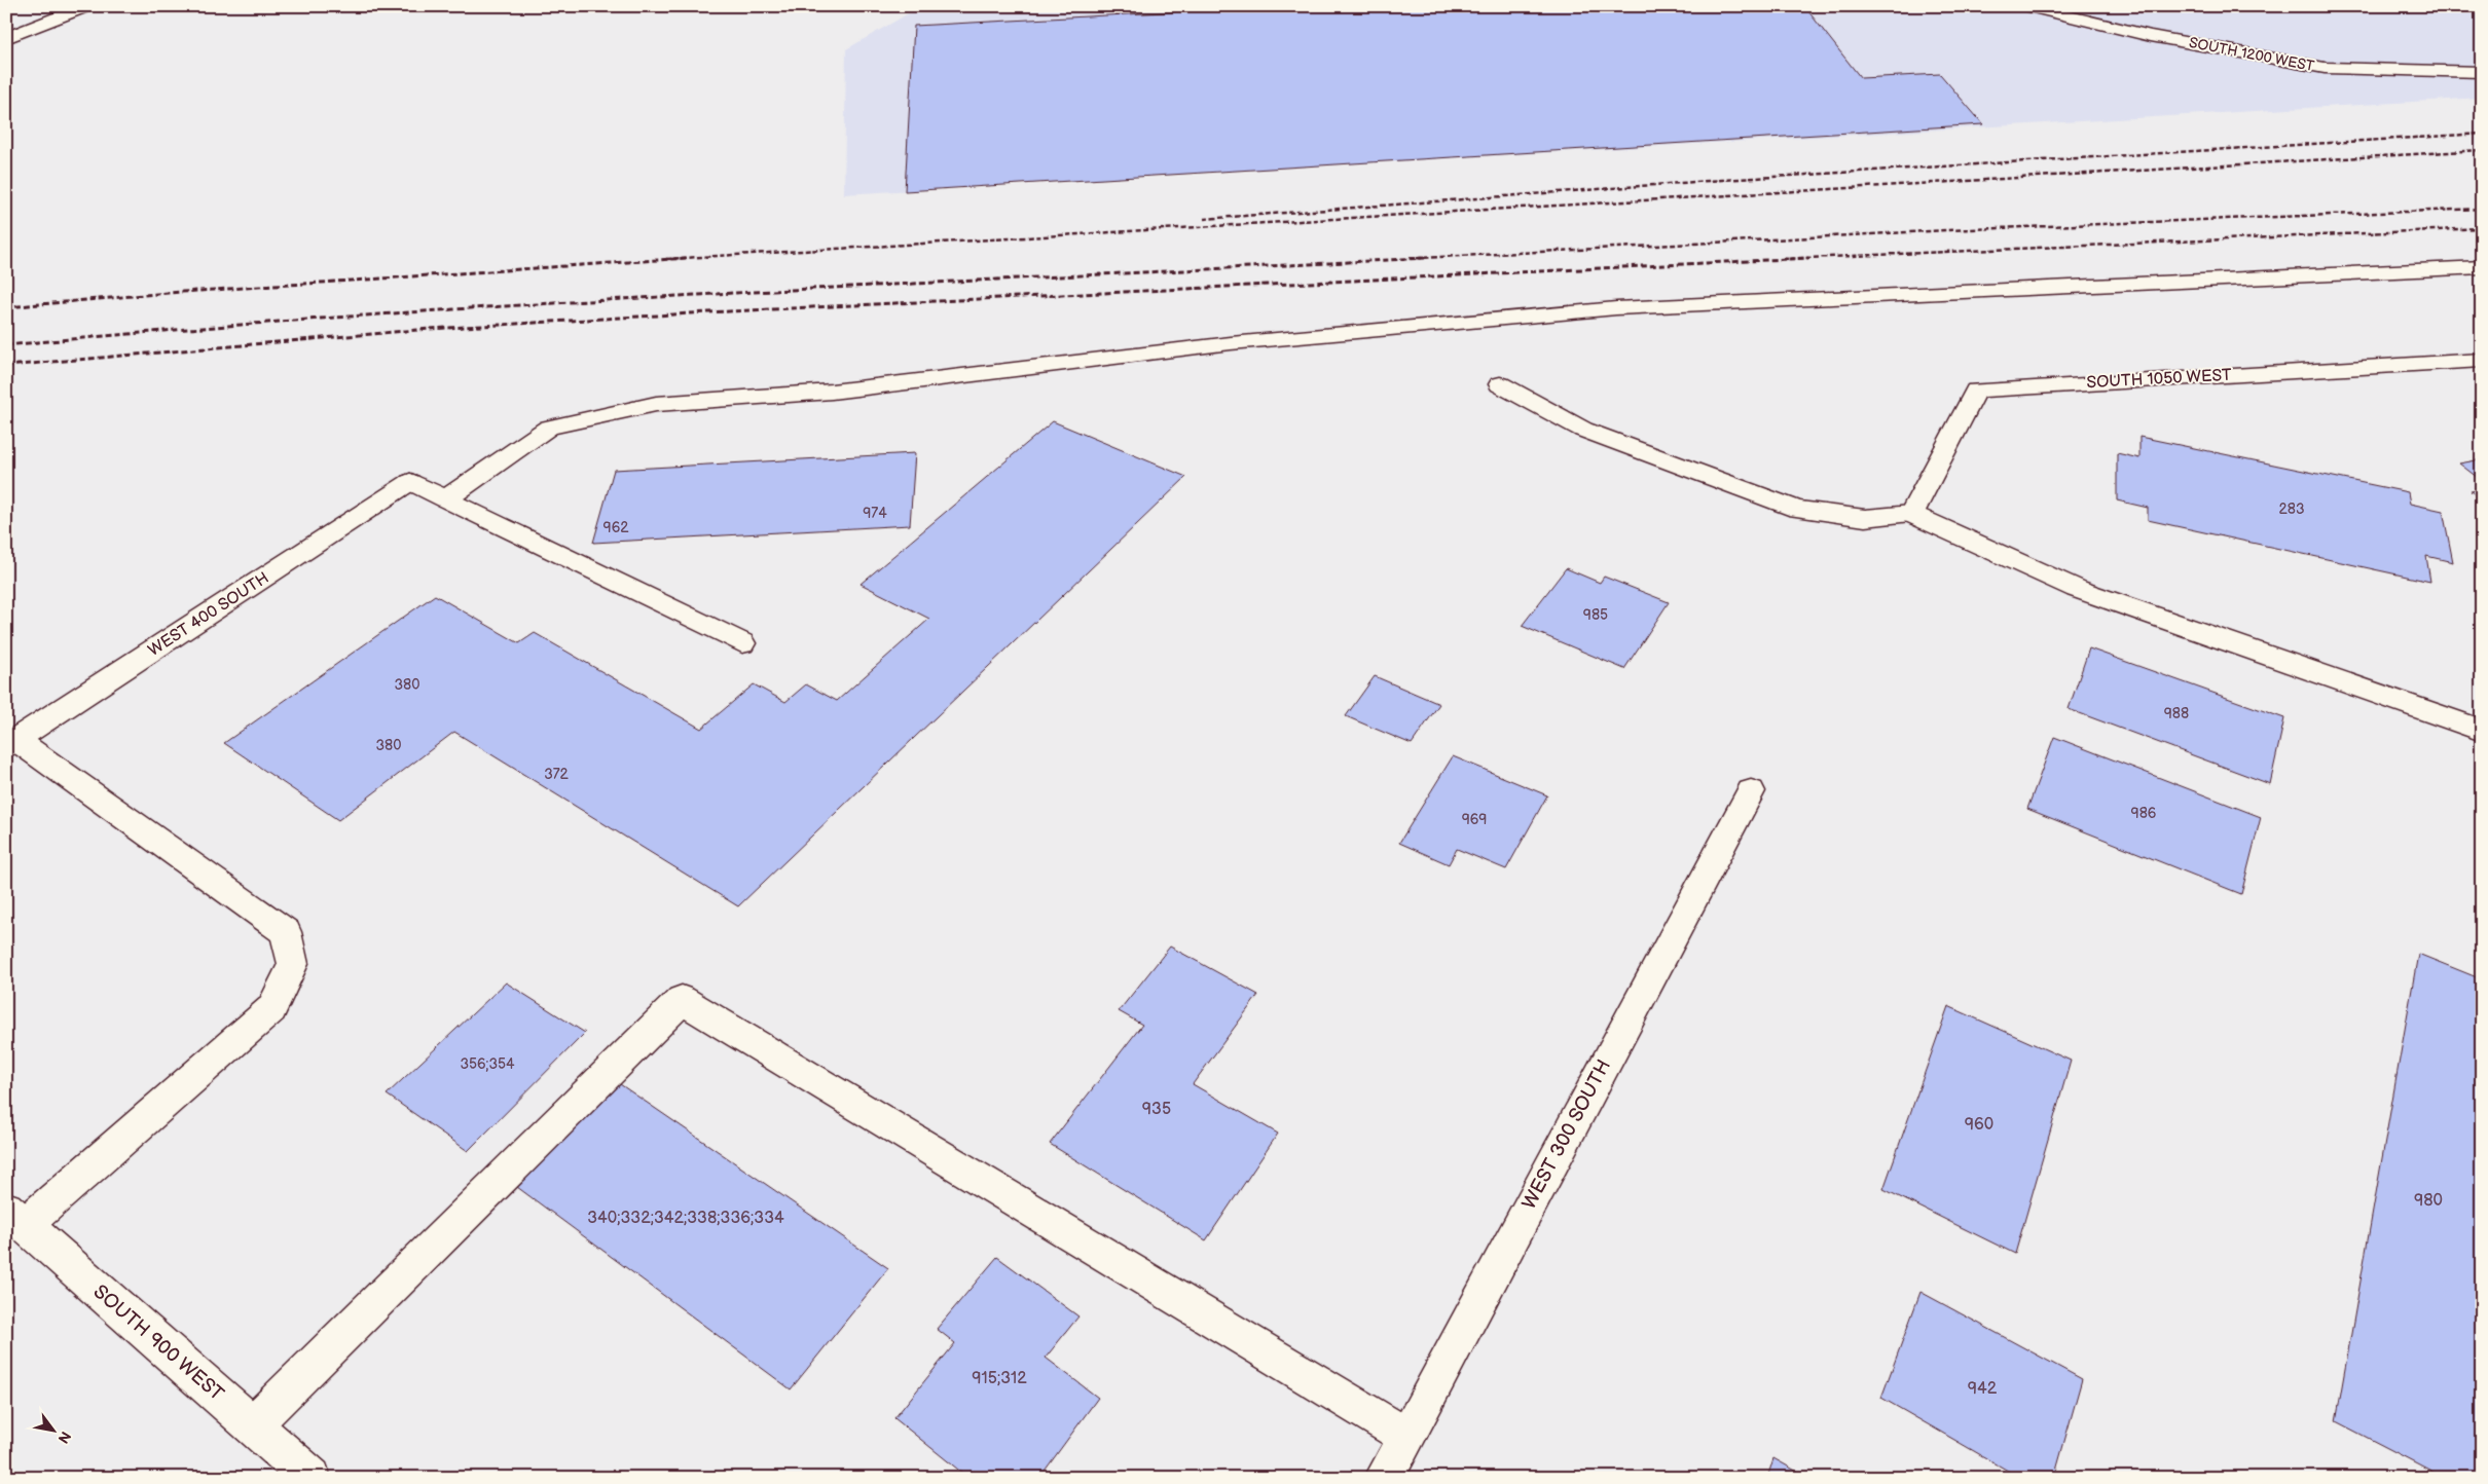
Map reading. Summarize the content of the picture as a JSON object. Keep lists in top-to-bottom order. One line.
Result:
{"streets":{"street":["SOUTH 1200 WEST","SOUTH 1050 WEST","WEST 400 SOUTH","WEST 300 SOUTH","SOUTH 900 WEST"]},"house_numbers":["283","974","962","985","380","988","380","372","986","969","356;354","935","960","980","340;332;342;338;336;334","915;312","942"],"north":"bottom right"}
